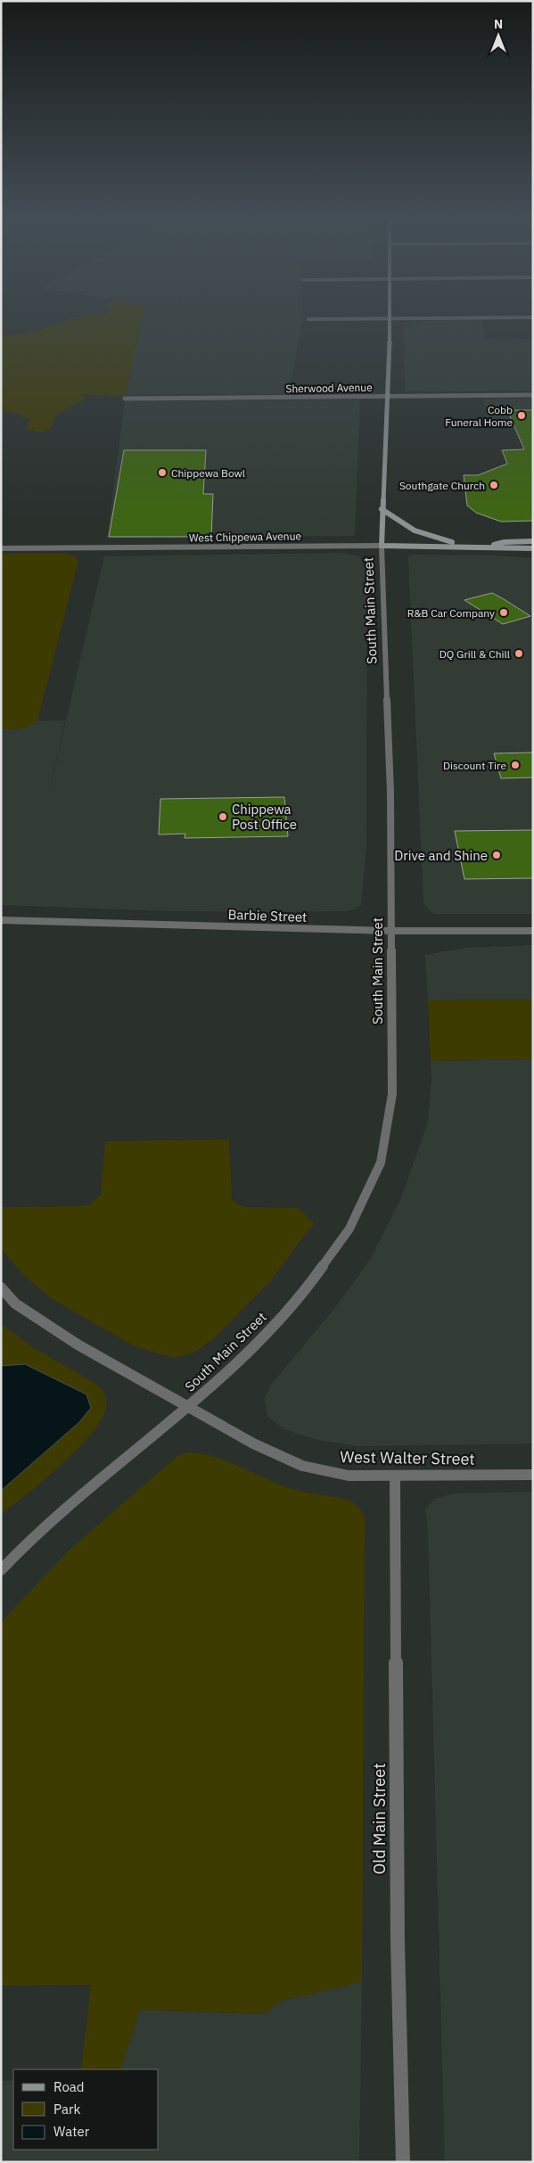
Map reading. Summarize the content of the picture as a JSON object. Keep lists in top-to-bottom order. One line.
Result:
{"streets":{"main road":["West Chippewa Avenue","South Main Street"],"street":["Sherwood Avenue","Barbie Street","West Walter Street","Old Main Street"]},"crossings":[["Sherwood Avenue","South Main Street"],["West Chippewa Avenue","South Main Street"],["South Main Street","Barbie Street"],["South Main Street","West Walter Street"],["West Walter Street","Old Main Street"]],"places":["Cobb Funeral Home","Chippewa Bowl","Southgate Church","R&B Car Company","DQ Grill & Chill","Discount Tire","Chippewa Post Office","Drive and Shine"],"legend":["Road","Park","Water"],"north":"top"}
